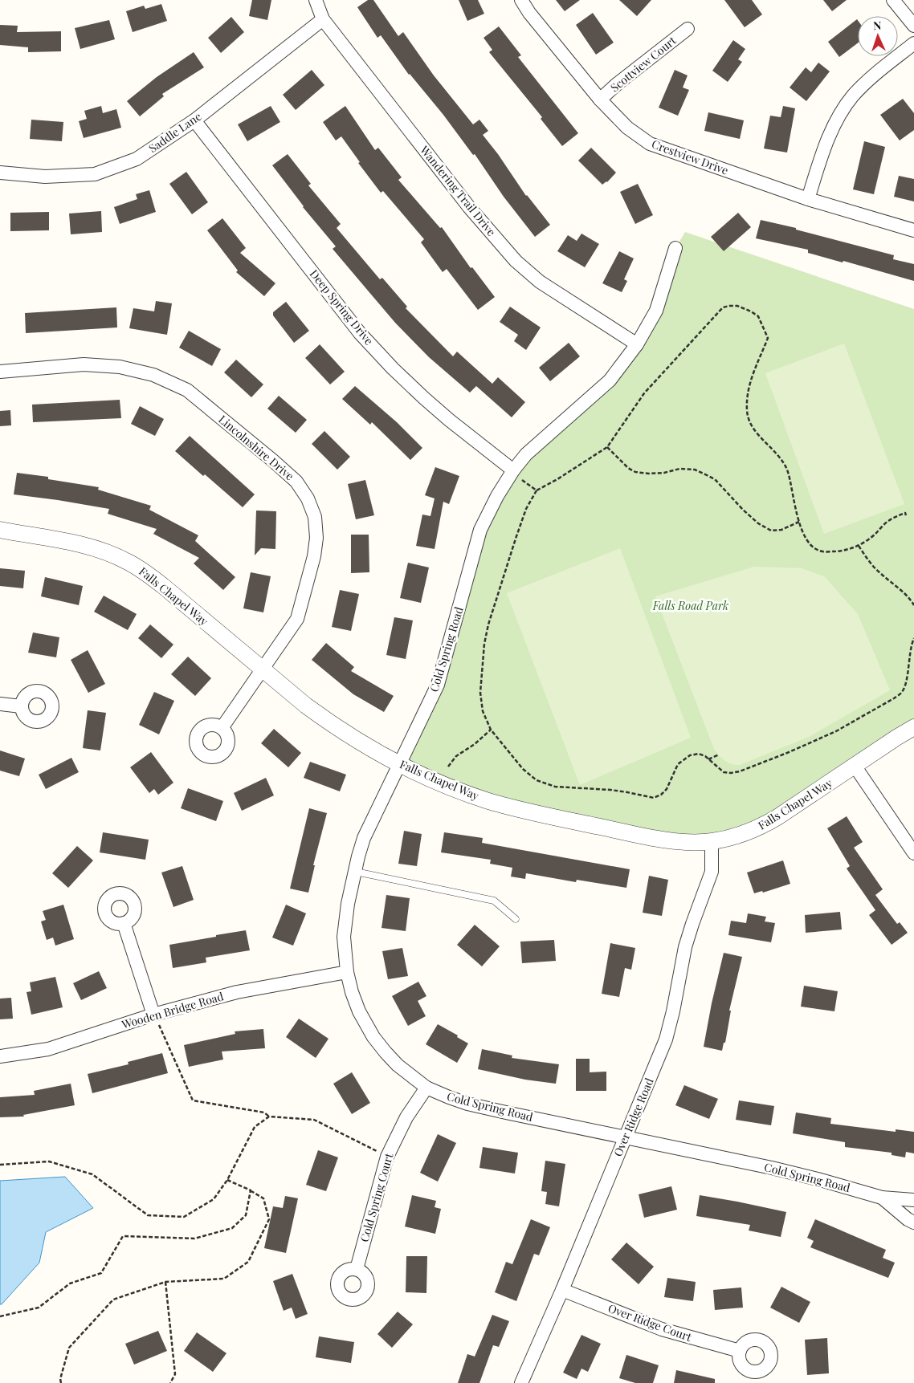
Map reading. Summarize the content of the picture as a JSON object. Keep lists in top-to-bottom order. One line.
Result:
{"streets":{"street":["Scottview Court","Saddle Lane","Crestview Drive","Wandering Trail Drive","Deep Spring Drive","Lincolnshire Drive","Falls Chapel Way","Cold Spring Road","Wooden Bridge Road","Over Ridge Road","Cold Spring Court","Over Ridge Court"]},"crossings":[["Scottview Court","Crestview Drive"],["Saddle Lane","Wandering Trail Drive"],["Saddle Lane","Deep Spring Drive"],["Wandering Trail Drive","Cold Spring Road"],["Deep Spring Drive","Cold Spring Road"],["Lincolnshire Drive","Falls Chapel Way"],["Falls Chapel Way","Cold Spring Road"],["Falls Chapel Way","Over Ridge Road"],["Cold Spring Road","Wooden Bridge Road"],["Cold Spring Road","Over Ridge Road"],["Cold Spring Road","Cold Spring Court"],["Over Ridge Road","Over Ridge Court"]],"parks":["Falls Road Park"],"north":"top"}
